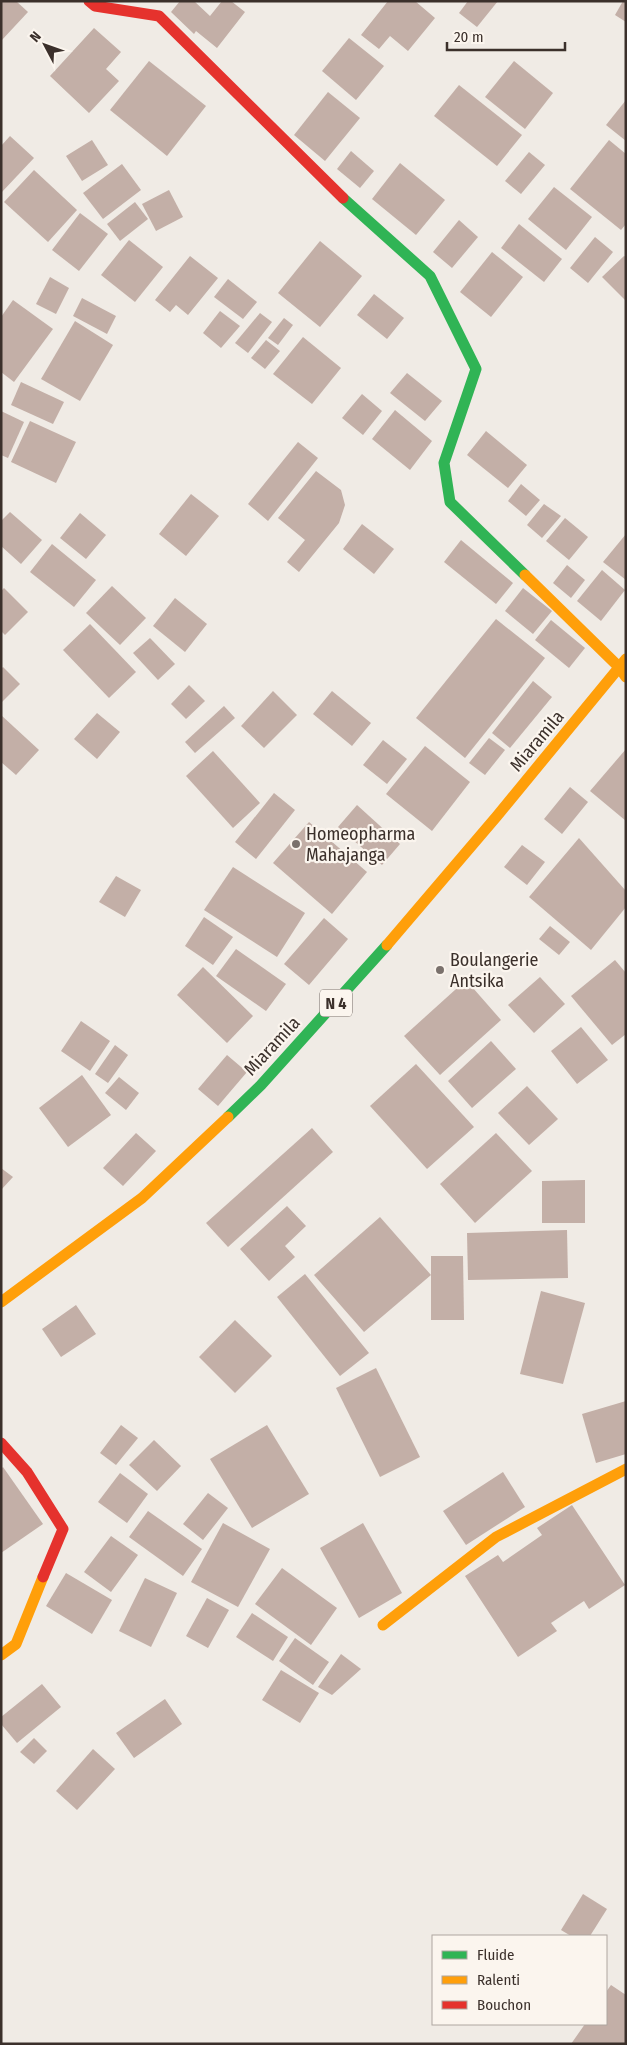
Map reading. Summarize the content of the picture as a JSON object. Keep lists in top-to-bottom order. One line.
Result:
{"streets":{"street":["Miaramila","N 4"]},"places":["Homeopharma Mahajanga","Boulangerie Antsika"],"legend":["Fluide","Ralenti","Bouchon"],"scale_bar":"20 m","north":"top left"}
